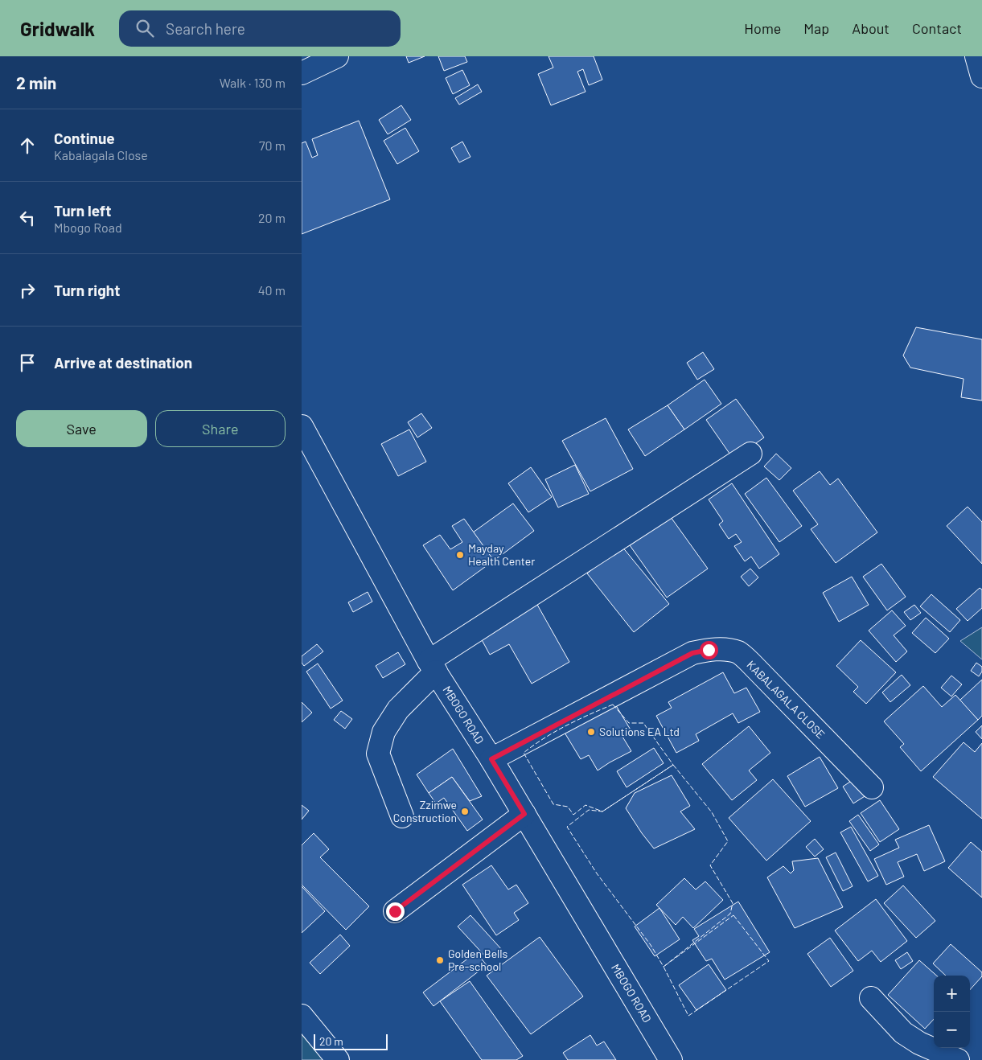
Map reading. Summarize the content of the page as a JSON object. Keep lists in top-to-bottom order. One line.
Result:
{"streets":{"street":["KABALAGALA CLOSE","MBOGO ROAD"]},"crossings":[["KABALAGALA CLOSE","MBOGO ROAD"]],"places":["Mayday Health Center","Solutions EA Ltd","Zzimwe Construction","Golden Bells Pre-school"],"scale_bar":"20 m","page":{"header":"Gridwalk","search":"Search here","nav":["Home","Map","About","Contact"],"heading":["2 min","Walk · 130 m"],"list":[["Continue","Kabalagala Close","70 m"],["Turn left","Mbogo Road","20 m"],["Turn right","40 m"],"Arrive at destination"],"buttons":["Save","Share"],"map_buttons":["+","−"],"scale":"20 m"}}
